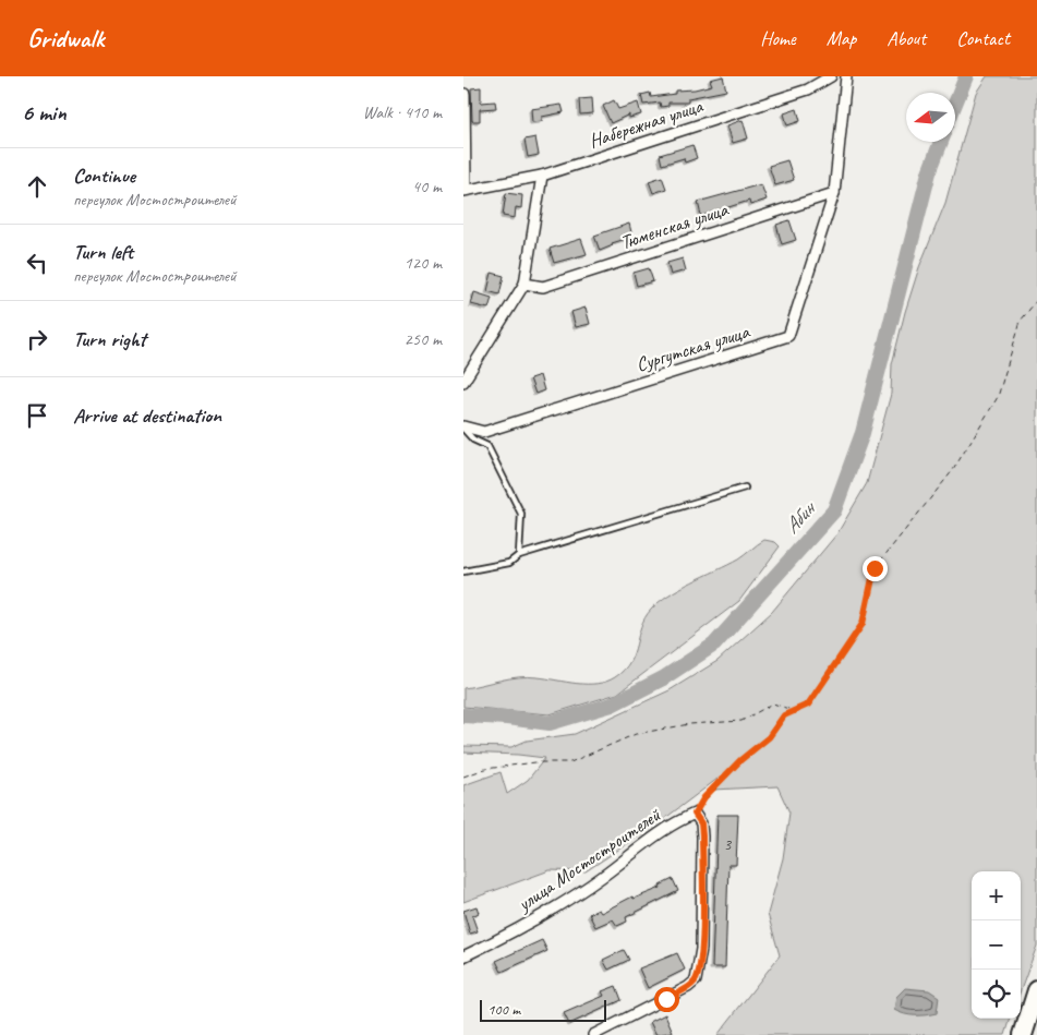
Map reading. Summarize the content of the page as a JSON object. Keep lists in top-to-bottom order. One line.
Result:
{"streets":{"street":["Набережная улица","Тюменская улица","Сургутская улица","улица Мостостроителей"]},"crossings":[["Тюменская улица","Сургутская улица"]],"water":["Абин"],"house_numbers":["3"],"scale_bar":"100 m","north":"left","page":{"header":"Gridwalk","nav":["Home","Map","About","Contact"],"heading":["6 min","Walk · 410 m"],"list":[["Continue","переулок Мостостроителей","40 m"],["Turn left","переулок Мостостроителей","120 m"],["Turn right","250 m"],"Arrive at destination"],"map_buttons":["+","−"],"scale":"100 m"}}
